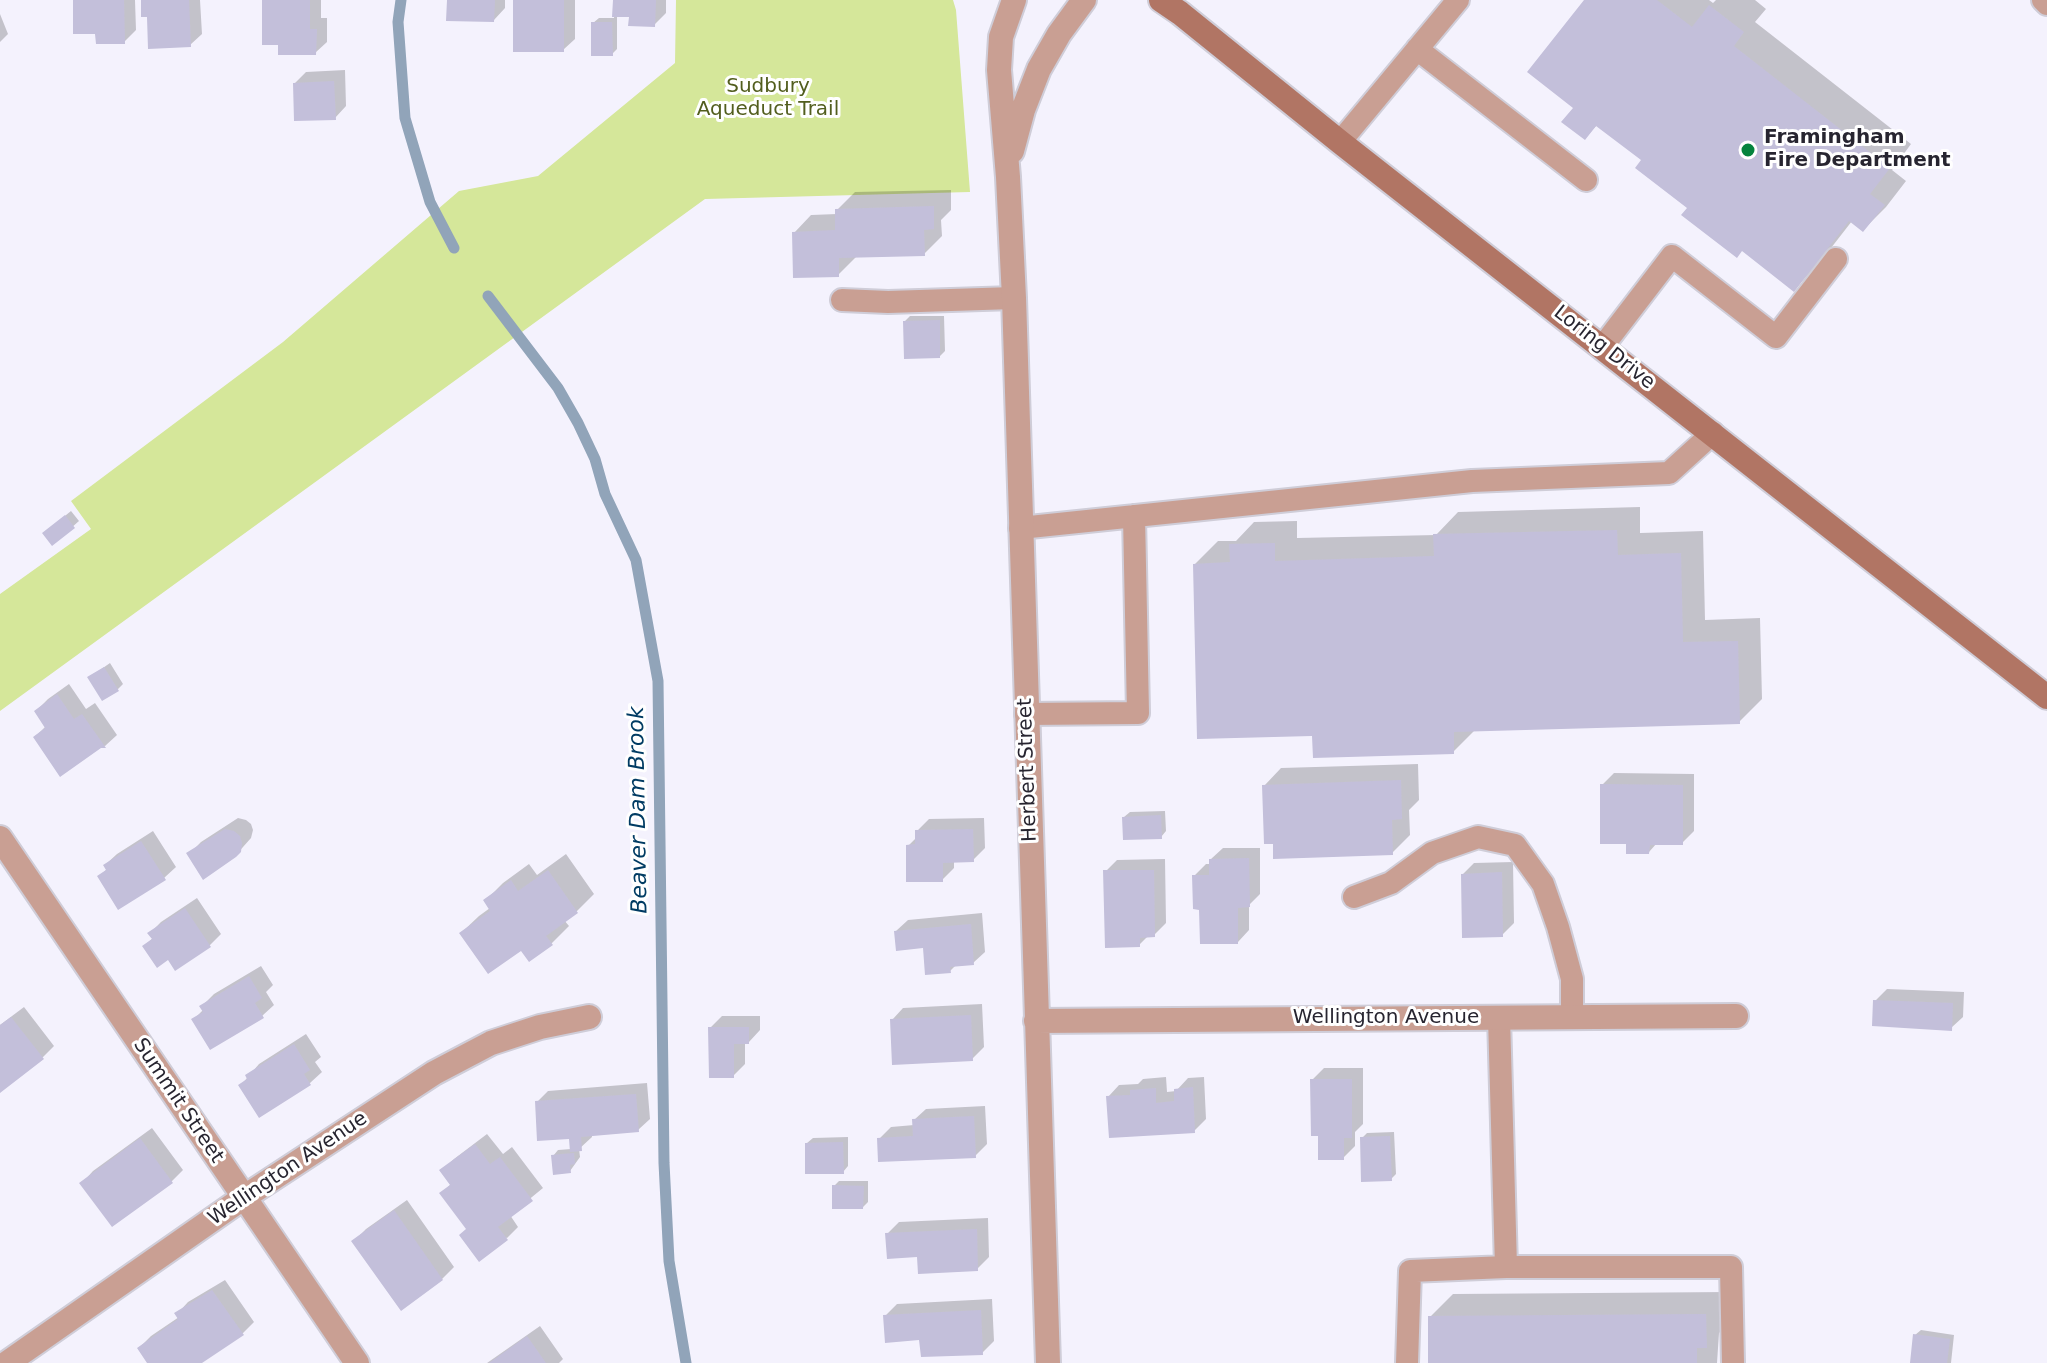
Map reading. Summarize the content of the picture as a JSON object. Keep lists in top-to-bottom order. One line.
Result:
{"streets":{"street":["Loring Drive","Herbert Street","Wellington Avenue","Summit Street"]},"crossings":[["Herbert Street","Wellington Avenue"],["Wellington Avenue","Summit Street"]],"water":["Beaver Dam Brook"],"parks":["Sudbury Aqueduct Trail"],"places":["Framingham Fire Department"]}
